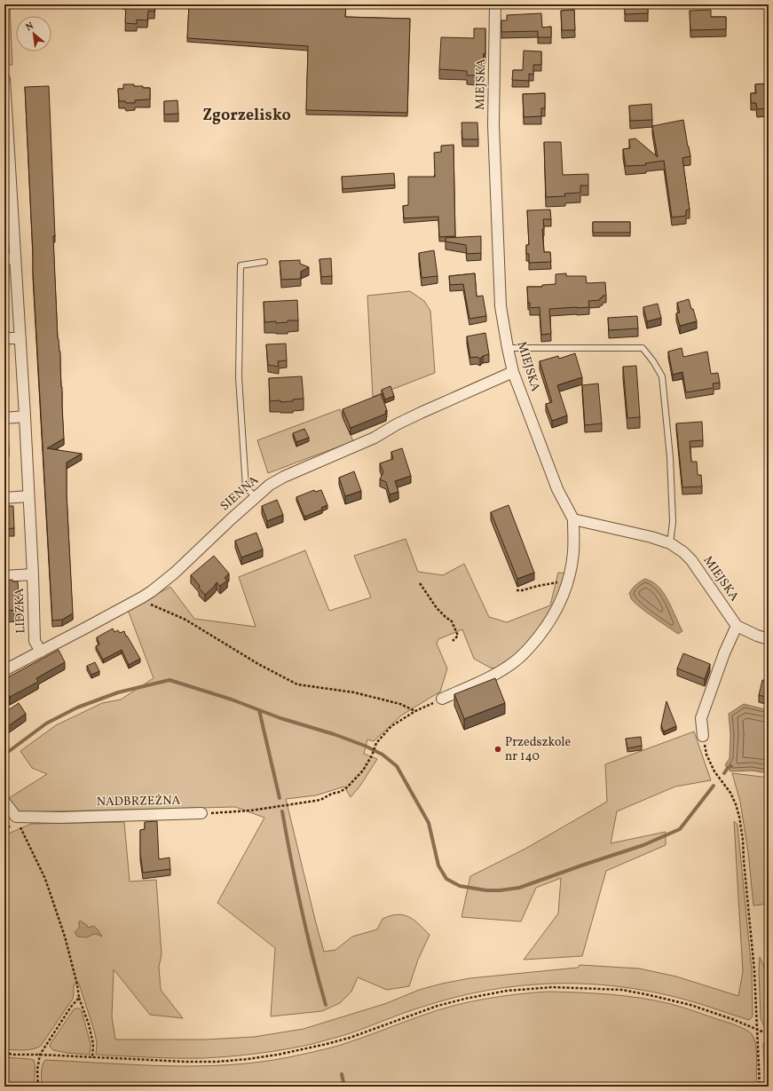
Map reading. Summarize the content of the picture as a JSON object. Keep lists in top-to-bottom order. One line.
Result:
{"streets":{"street":["MIEJSKA","SIENNA","LIDZKA","NADBRZEŻNA"]},"crossings":[["MIEJSKA","SIENNA"],["SIENNA","LIDZKA"]],"districts":["Zgorzelisko"],"places":["Przedszkole nr 140"],"north":"top left"}
